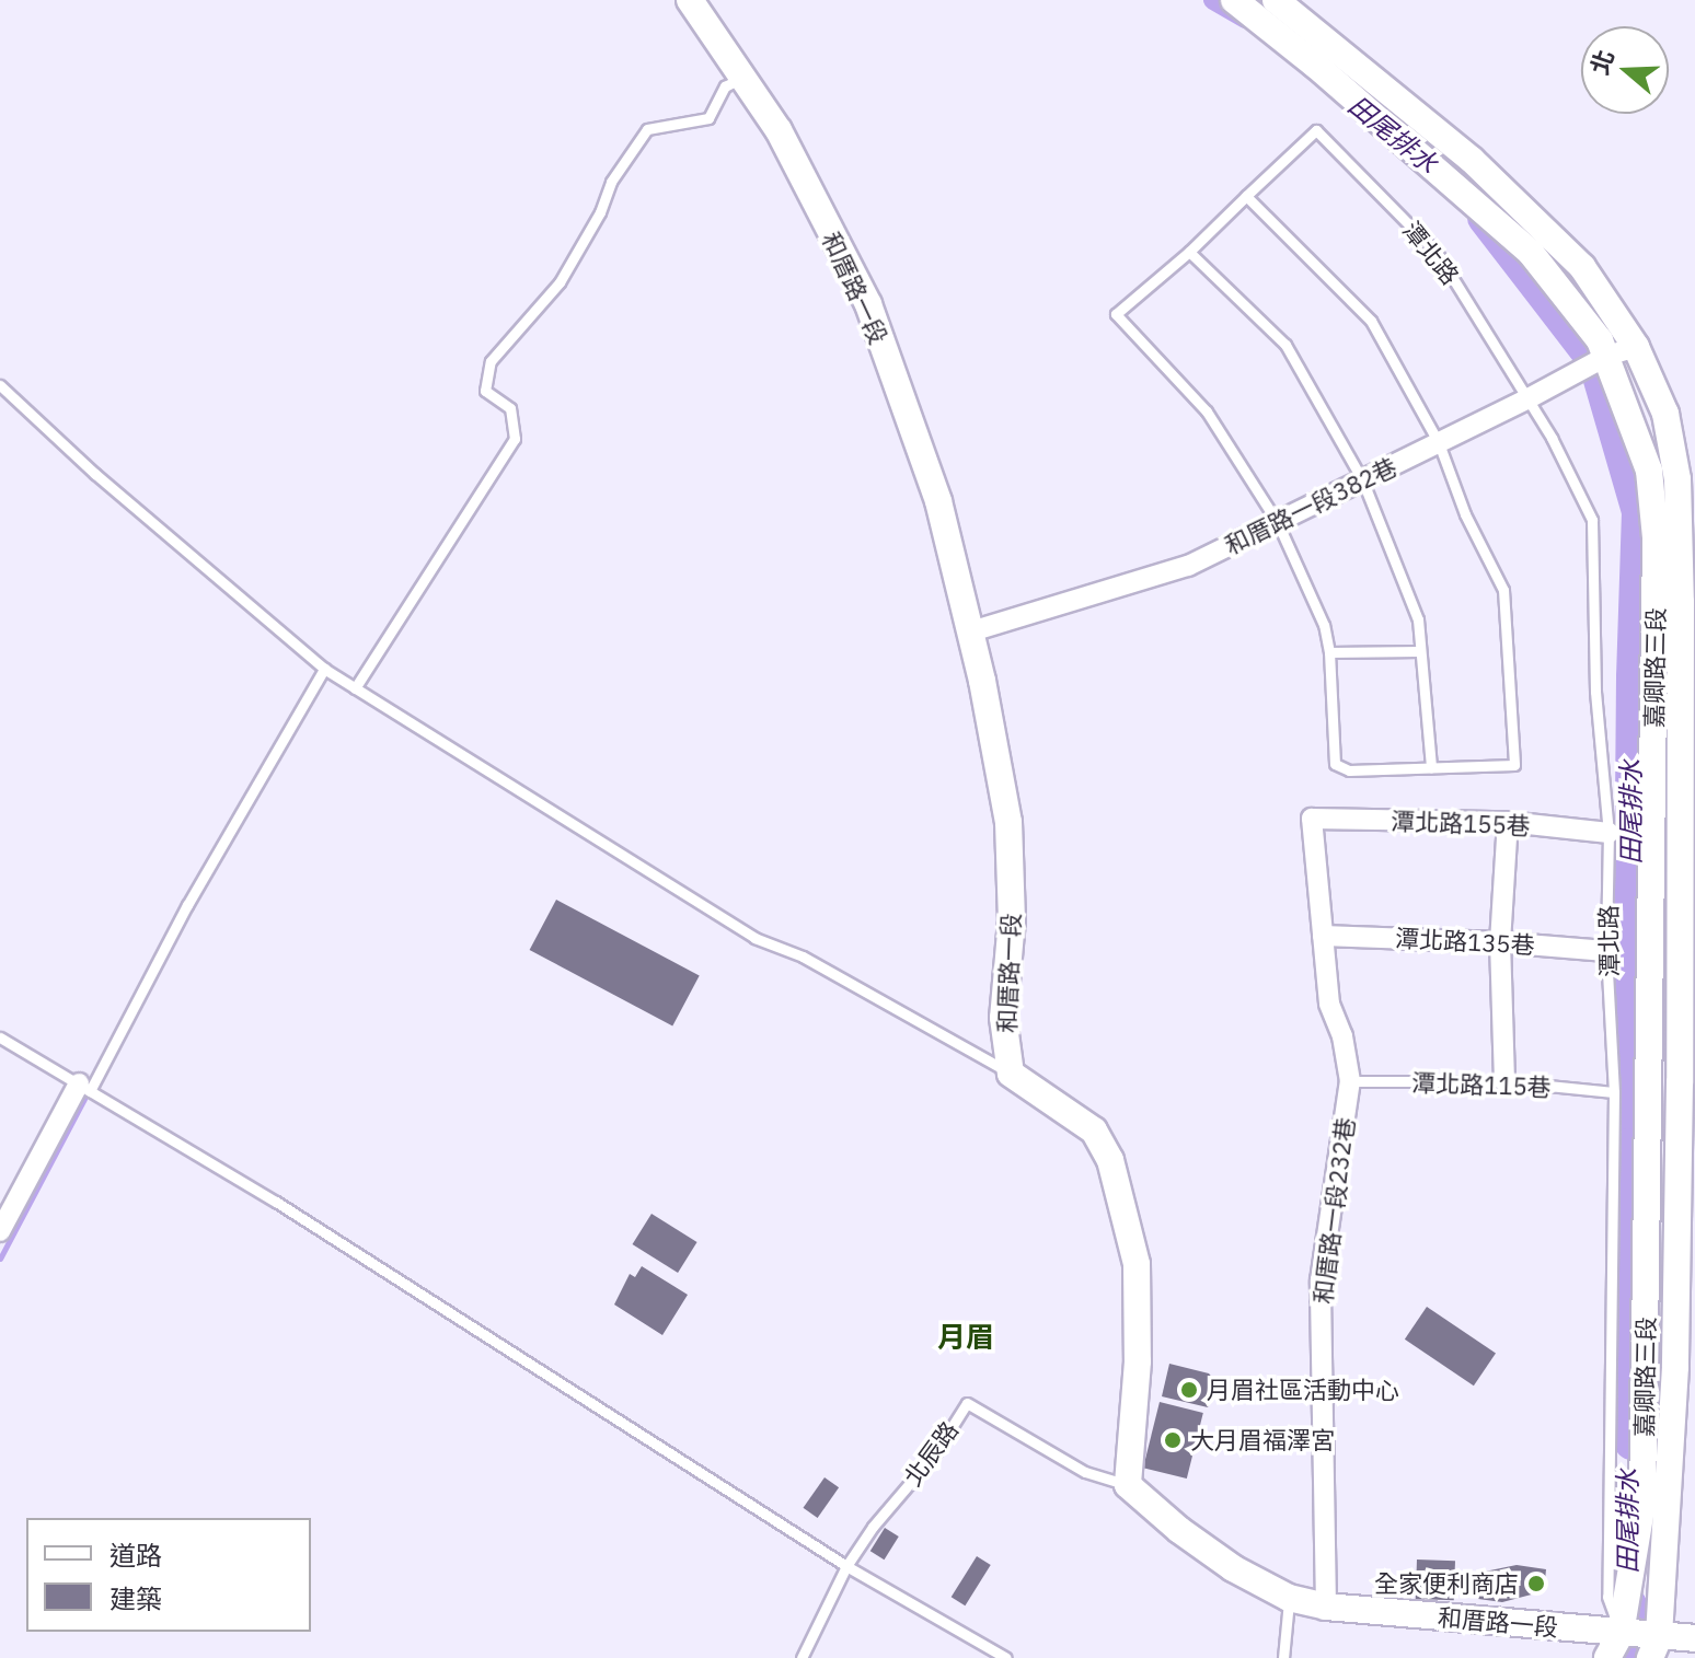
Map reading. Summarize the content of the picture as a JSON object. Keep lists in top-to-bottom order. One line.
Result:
{"streets":{"street":["和厝路一段","和厝路一段382巷","嘉卿路三段","潭北路155巷","潭北路135巷","和厝路一段232巷"],"lane":["潭北路","潭北路115巷","北辰路"]},"crossings":[["潭北路","和厝路一段"],["潭北路","和厝路一段382巷"],["潭北路","嘉卿路三段"],["潭北路","潭北路155巷"],["潭北路","潭北路135巷"],["潭北路","潭北路115巷"],["和厝路一段","和厝路一段382巷"],["和厝路一段","嘉卿路三段"],["和厝路一段","和厝路一段232巷"],["和厝路一段","北辰路"],["和厝路一段382巷","嘉卿路三段"],["潭北路155巷","和厝路一段232巷"],["潭北路135巷","和厝路一段232巷"],["潭北路115巷","和厝路一段232巷"]],"districts":["月眉"],"water":["田尾排水"],"places":["月眉社區活動中心","大月眉福澤宮","全家便利商店"],"legend":["道路","建築"],"north":"left"}
